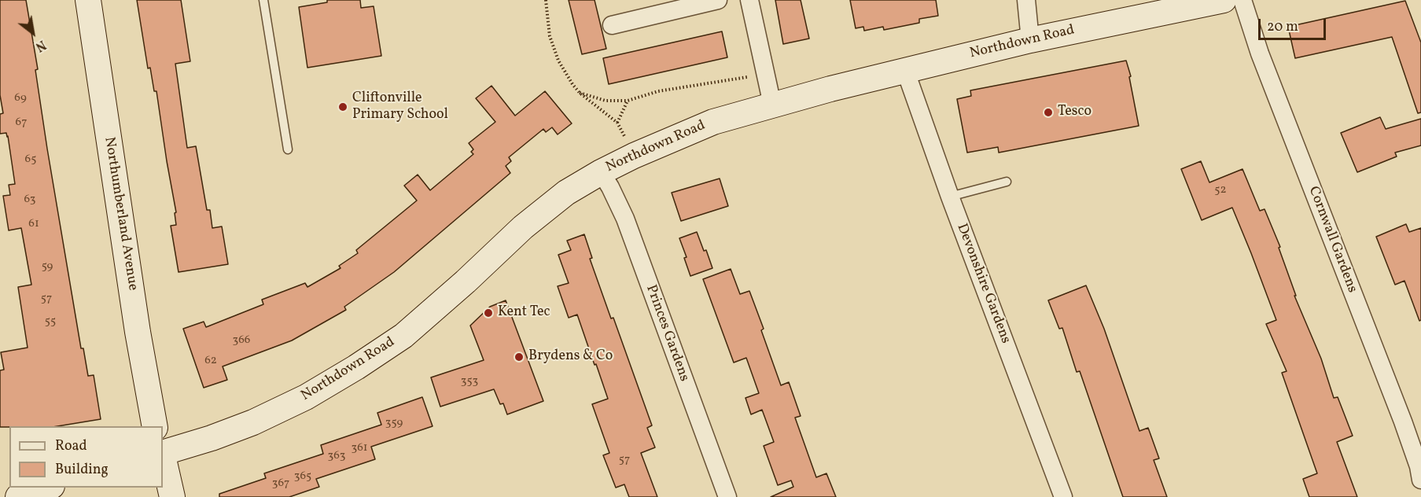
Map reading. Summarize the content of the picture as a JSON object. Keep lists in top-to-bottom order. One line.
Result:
{"streets":{"main road":["Northdown Road","Northumberland Avenue"],"street":["Cornwall Gardens","Devonshire Gardens","Princes Gardens"]},"crossings":[["Northdown Road","Devonshire Gardens"],["Northdown Road","Princes Gardens"]],"places":["Cliftonville Primary School","Tesco","Kent Tec","Brydens & Co"],"house_numbers":["69","67","65","52","63","61","59","57","55","366","62","353","359","361","363","57","365","367"],"legend":["Road","Building"],"scale_bar":"20 m","north":"bottom right"}
